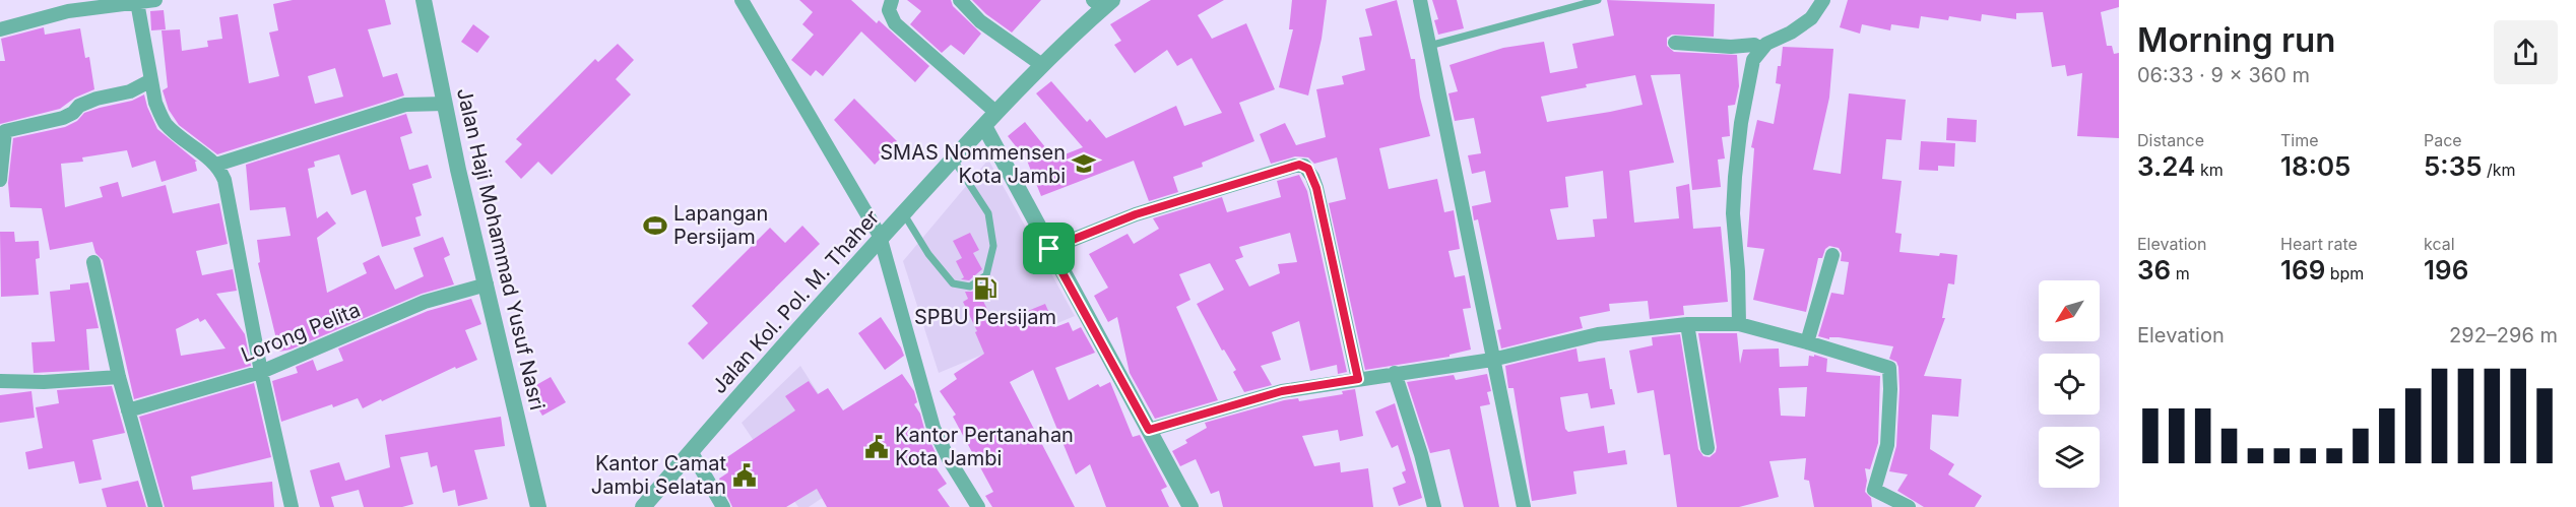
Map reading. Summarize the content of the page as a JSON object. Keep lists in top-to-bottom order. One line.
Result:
{"streets":{"street":["Jalan Haji Mohammad Yusuf Nasri","Jalan Kol. Pol. M. Thaher","Lorong Pelita"]},"crossings":[["Jalan Haji Mohammad Yusuf Nasri","Lorong Pelita"]],"places":{"school or university":["SMAS Nommensen Kota Jambi"],"sports":["Lapangan Persijam"],"fuel station":["SPBU Persijam"],"public building":["Kantor Pertanahan Kota Jambi","Kantor Camat Jambi Selatan"]},"north":"bottom left","page":{"heading":["Morning run","06:33 · 9 × 360 m"],"stats":[["Distance","3.24 km"],["Time","18:05"],["Pace","5:35 /km"],["Elevation","36 m"],["Heart rate","169 bpm"],["kcal","196"]],"chart":["Elevation","292–296 m"]}}
